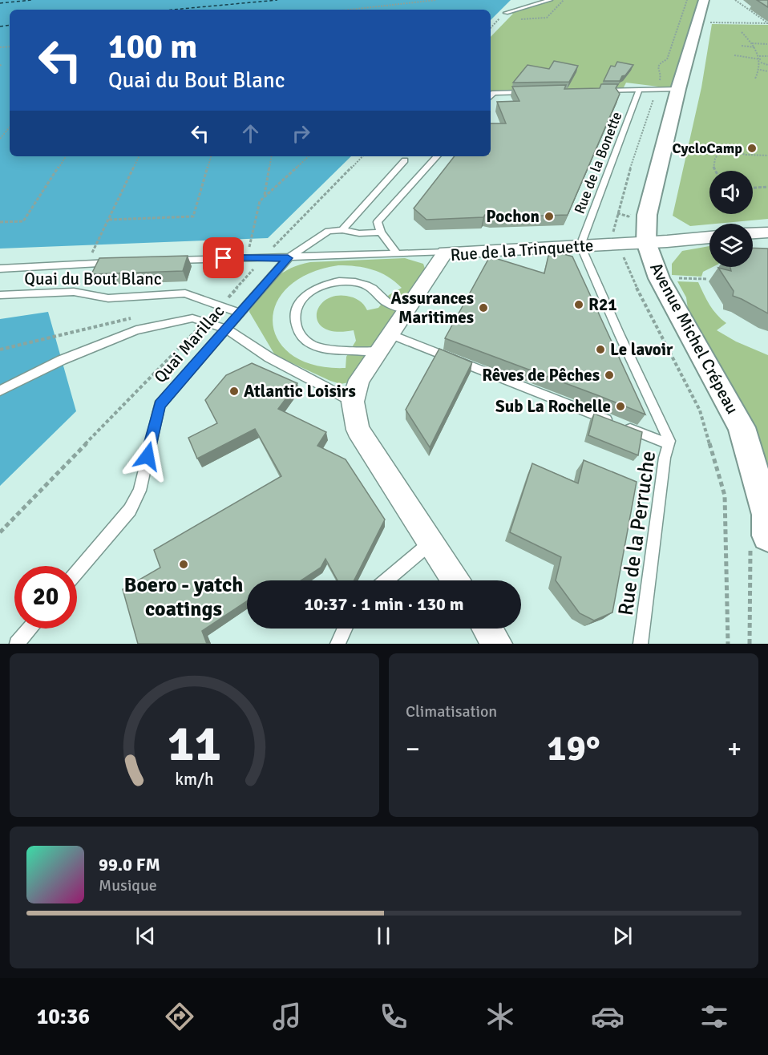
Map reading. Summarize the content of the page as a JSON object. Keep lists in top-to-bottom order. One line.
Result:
{"streets":{"street":["Rue de la Trinquette","Avenue Michel Crépeau"],"lane":["Rue de la Bonette","Quai du Bout Blanc","Quai Marillac","Rue de la Perruche"]},"crossings":[["Rue de la Bonette","Rue de la Trinquette"],["Rue de la Bonette","Rue de la Perruche"],["Rue de la Trinquette","Quai du Bout Blanc"],["Rue de la Trinquette","Avenue Michel Crépeau"],["Rue de la Trinquette","Rue de la Perruche"],["Quai du Bout Blanc","Quai Marillac"]],"places":["CycloCamp","Pochon","R21","Assurances Maritimes","Le lavoir","Rêves de Pêches","Atlantic Loisirs","Sub La Rochelle","Boero - yatch coatings"],"page":{"turn":["100 m","Quai du Bout Blanc"],"limit":"20","trip":"10:37 · 1 min · 130 m","tile":"Climatisation","heat":["−","19°","+"],"song":["99.0 FM","Musique"],"tabs":"10:36","gauge":["11","km/h"]}}
